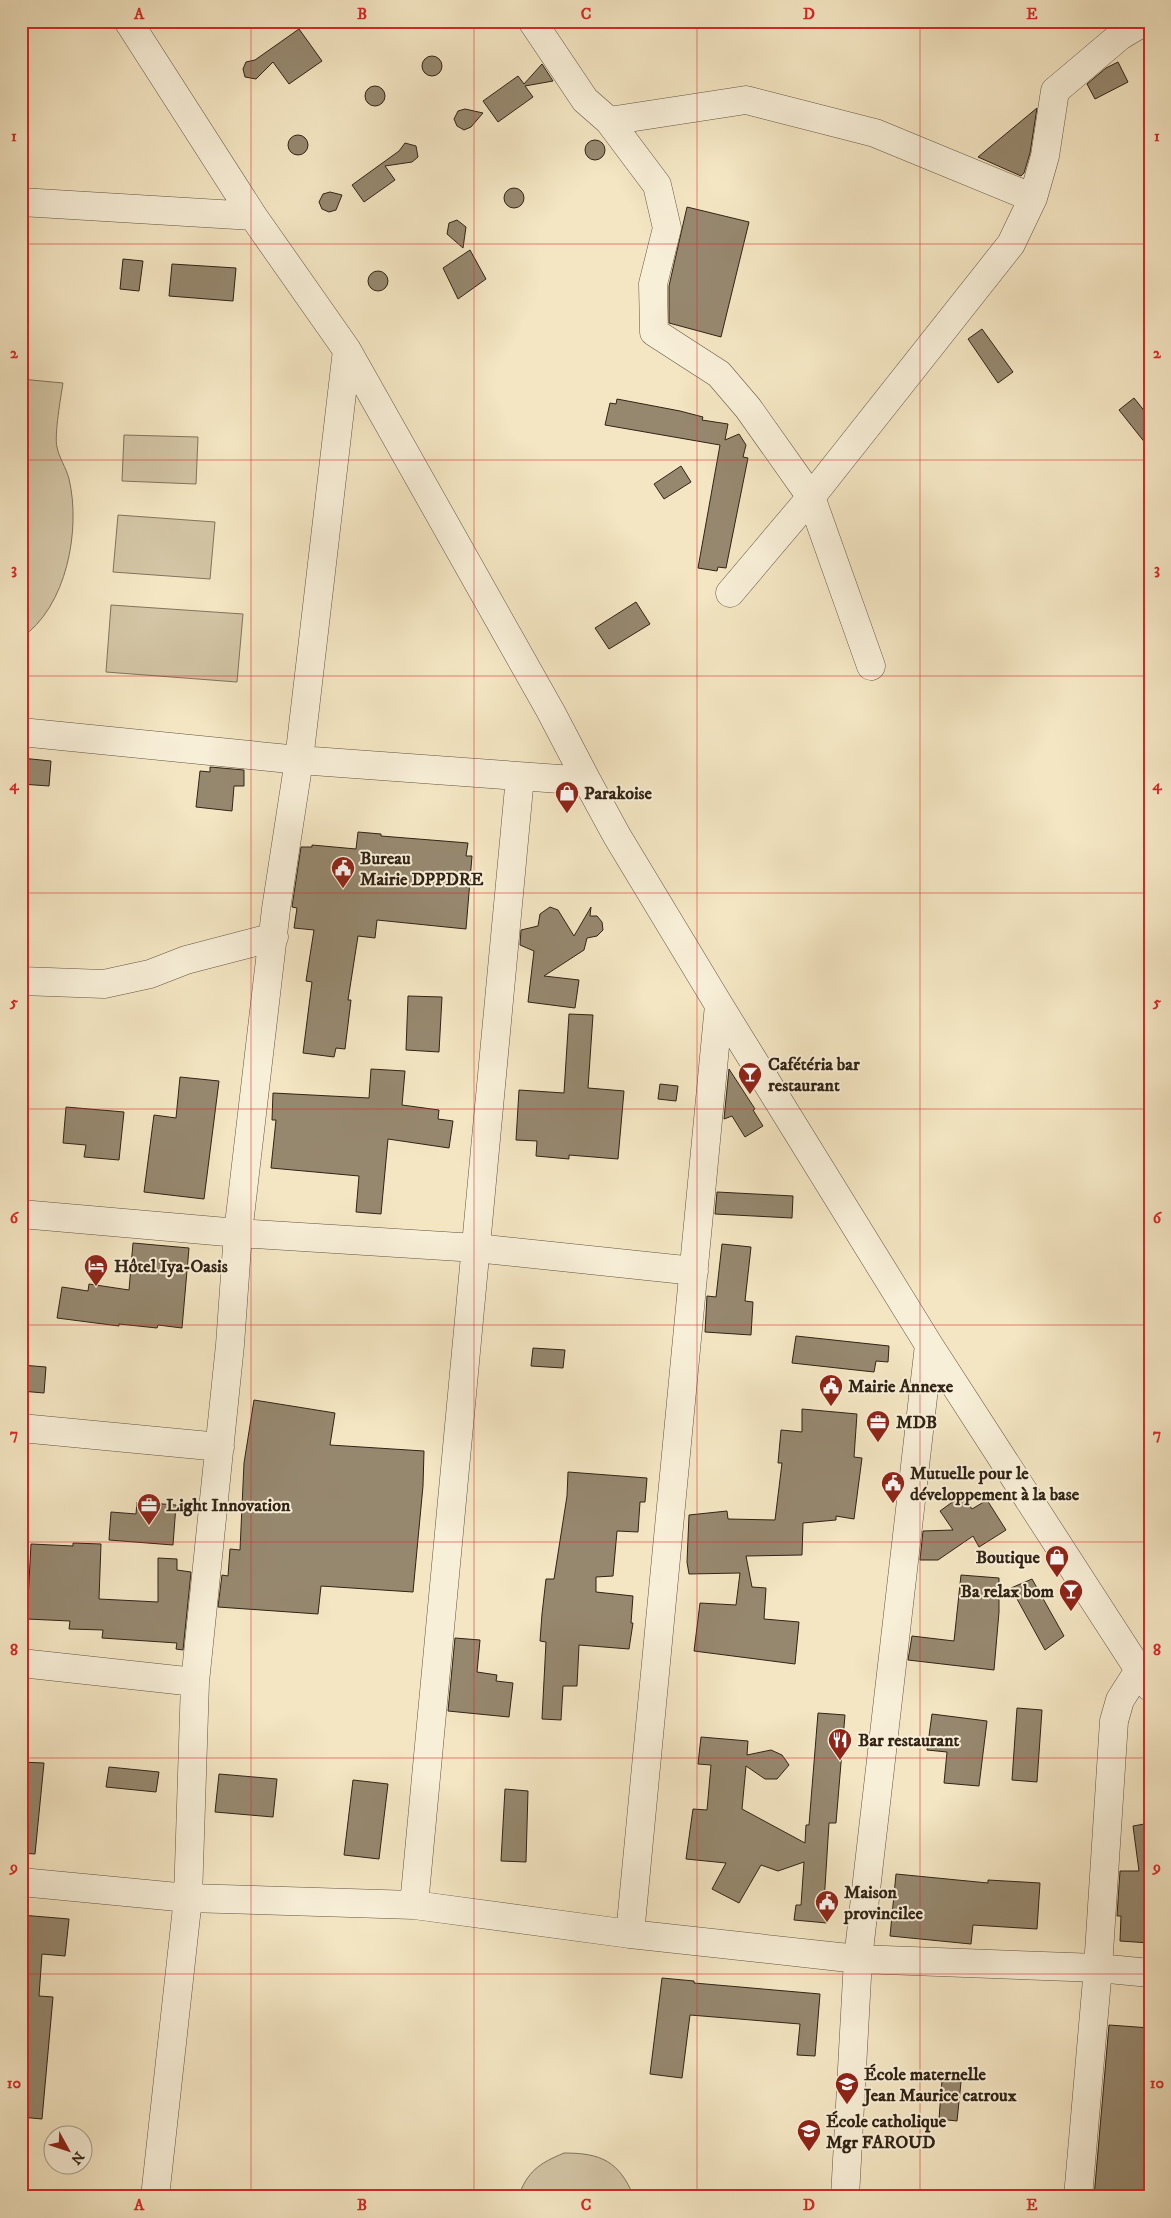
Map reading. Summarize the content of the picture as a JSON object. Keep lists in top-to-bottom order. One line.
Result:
{"places":{"shop":["Parakoise","Boutique"],"public building":["Bureau Mairie DPPDRE","Mairie Annexe","Mutuelle pour le développement à la base","Maison provincilee"],"bar":["Cafétéria bar restaurant","Ba relax bom"],"hotel":["Hôtel Iya-Oasis"],"office":["MDB","Light Innovation"],"restaurant":["Bar restaurant"],"school or university":["École maternelle Jean Maurice catroux","École catholique Mgr FAROUD"]},"north":"bottom right","grid":{"columns":["A","B","C","D","E"],"rows":["1","2","3","4","5","6","7","8","9","10"]}}
